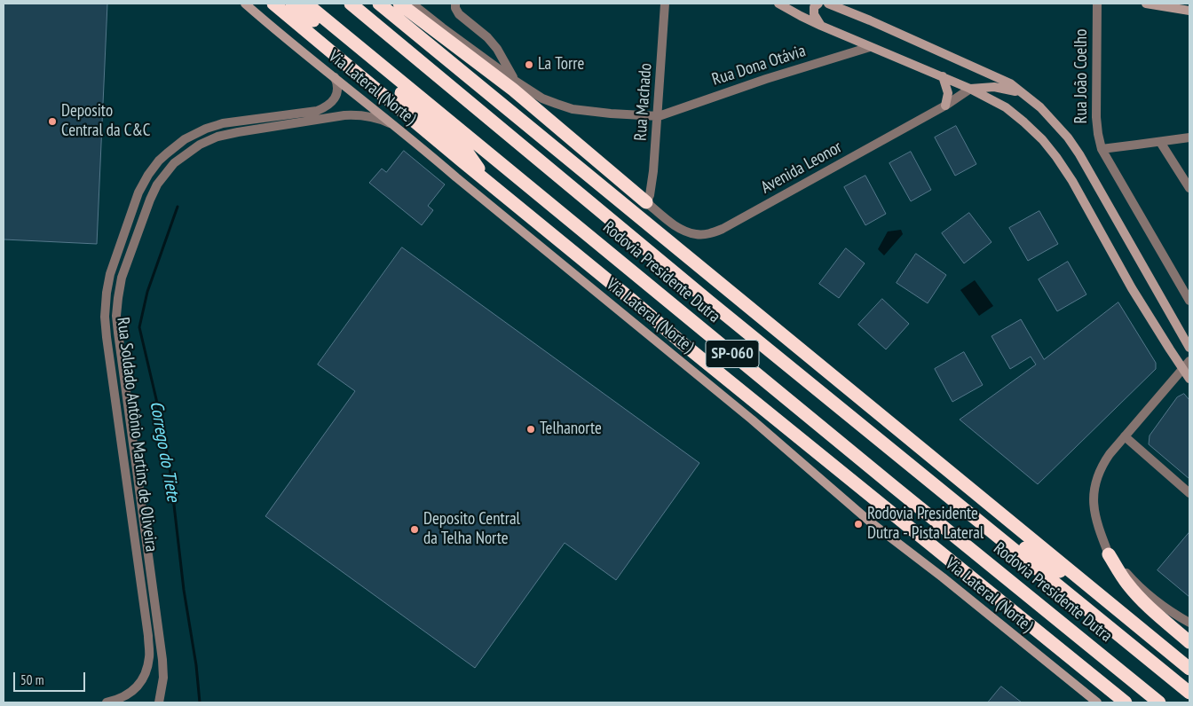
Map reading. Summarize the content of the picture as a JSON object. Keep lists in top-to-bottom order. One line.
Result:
{"streets":{"highway":["Rodovia Presidente Dutra","SP-060"],"main road":["Via Lateral (Norte)"],"street":["Rua Dona Otávia","Rua João Coelho","Rua Machado","Avenida Leonor","Rua Soldado Antônio Martins de Oliveira"]},"crossings":[["Rua Dona Otávia","Rua Machado"],["Via Lateral (Norte)","Rua Soldado Antônio Martins de Oliveira"],["Rua Machado","Avenida Leonor"]],"water":["Corrego do Tiete"],"places":["La Torre","Deposito Central da C&C","Telhanorte","Rodovia Presidente Dutra - Pista Lateral","Deposito Central da Telha Norte"],"scale_bar":"50 m"}
